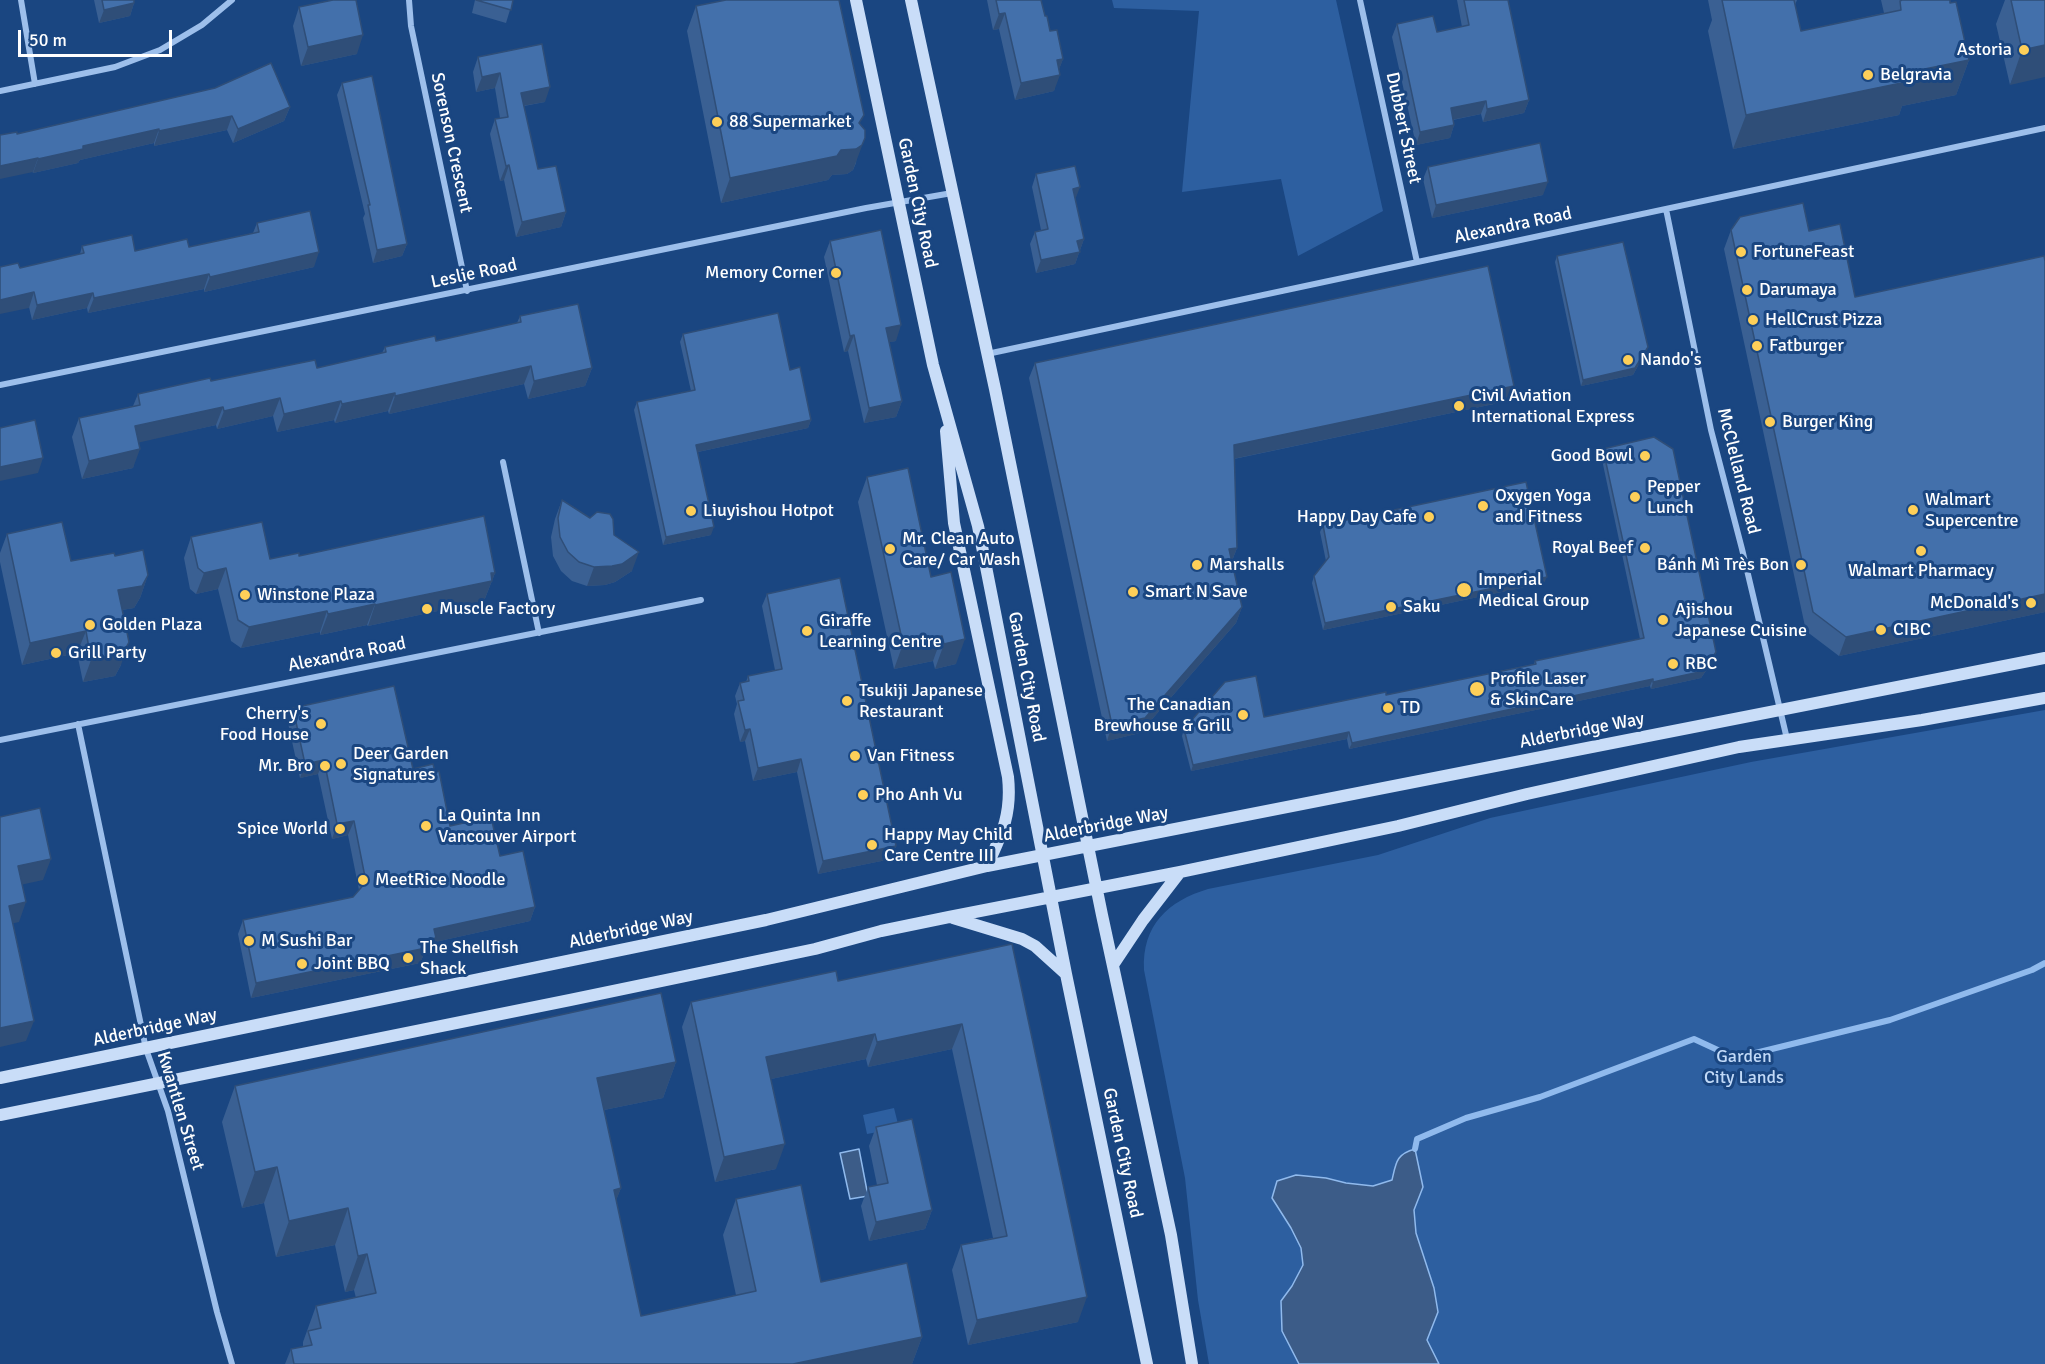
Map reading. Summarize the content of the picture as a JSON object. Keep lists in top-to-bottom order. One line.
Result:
{"streets":{"main road":["Garden City Road","Alderbridge Way"],"street":["Dubbert Street","Sorenson Crescent","Alexandra Road","Leslie Road","McClelland Road","Kwantlen Street"]},"crossings":[["Dubbert Street","Alexandra Road"],["Sorenson Crescent","Leslie Road"],["Garden City Road","Alexandra Road"],["Garden City Road","Leslie Road"],["Garden City Road","Alderbridge Way"],["Alexandra Road","McClelland Road"],["Alexandra Road","Kwantlen Street"],["McClelland Road","Alderbridge Way"],["Alderbridge Way","Kwantlen Street"]],"parks":["Garden City Lands"],"places":["Astoria","Belgravia","88 Supermarket","FortuneFeast","Memory Corner","Darumaya","HellCrust Pizza","Fatburger","Nando's","Civil Aviation International Express","Burger King","Good Bowl","Pepper Lunch","Oxygen Yoga and Fitness","Walmart Supercentre","Liuyishou Hotpot","Happy Day Cafe","Royal Beef","Mr. Clean Auto Care/ Car Wash","Walmart Pharmacy","Marshalls","Bánh Mì Très Bon","Imperial Medical Group","Smart N Save","Winstone Plaza","McDonald's","Saku","Muscle Factory","Ajishou Japanese Cuisine","Golden Plaza","CIBC","Giraffe Learning Centre","Grill Party","RBC","Profile Laser & SkinCare","Tsukiji Japanese Restaurant","TD","The Canadian Brewhouse & Grill","Cherry's Food House","Van Fitness","Deer Garden Signatures","Mr. Bro","Pho Anh Vu","La Quinta Inn Vancouver Airport","Spice World","Happy May Child Care Centre III","MeetRice Noodle","M Sushi Bar","The Shellfish Shack","Joint BBQ"],"scale_bar":"50 m"}
